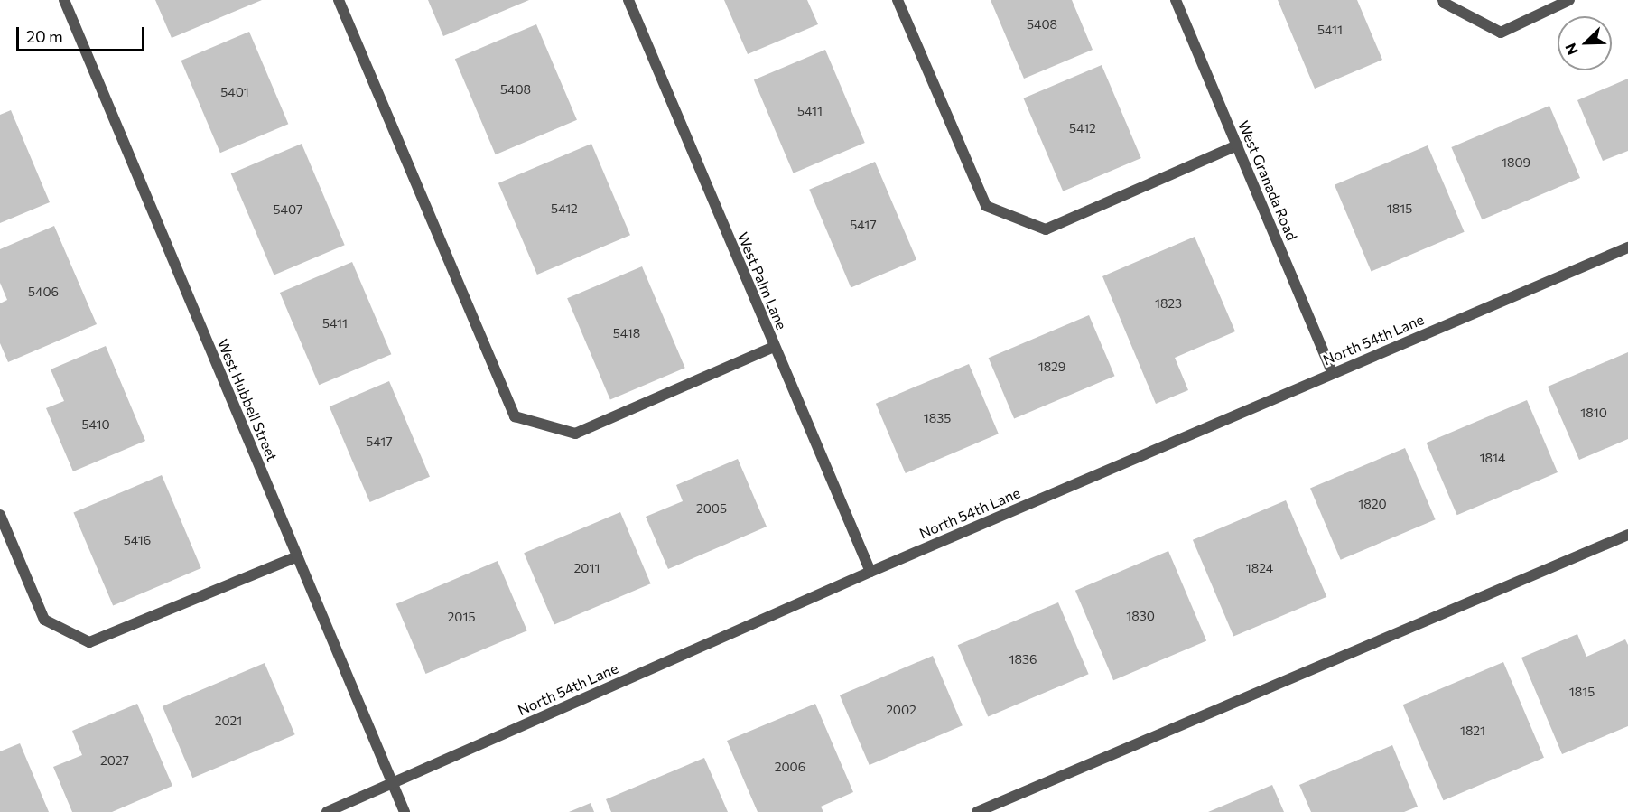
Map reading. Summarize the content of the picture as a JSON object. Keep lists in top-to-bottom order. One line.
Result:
{"streets":{"street":["West Granada Road","West Palm Lane","North 54th Lane","West Hubbell Street"]},"crossings":[["West Granada Road","North 54th Lane"],["West Palm Lane","North 54th Lane"],["North 54th Lane","West Hubbell Street"]],"house_numbers":["5408","5411","5408","5401","5411","5412","1809","5412","1815","5407","5417","5406","1823","5411","5418","1829","1810","1835","5410","5417","1814","1820","2005","5416","2011","1824","1830","2015","1836","1815","2002","2021","1821","2027","2006"],"scale_bar":"20 m","north":"bottom left"}
